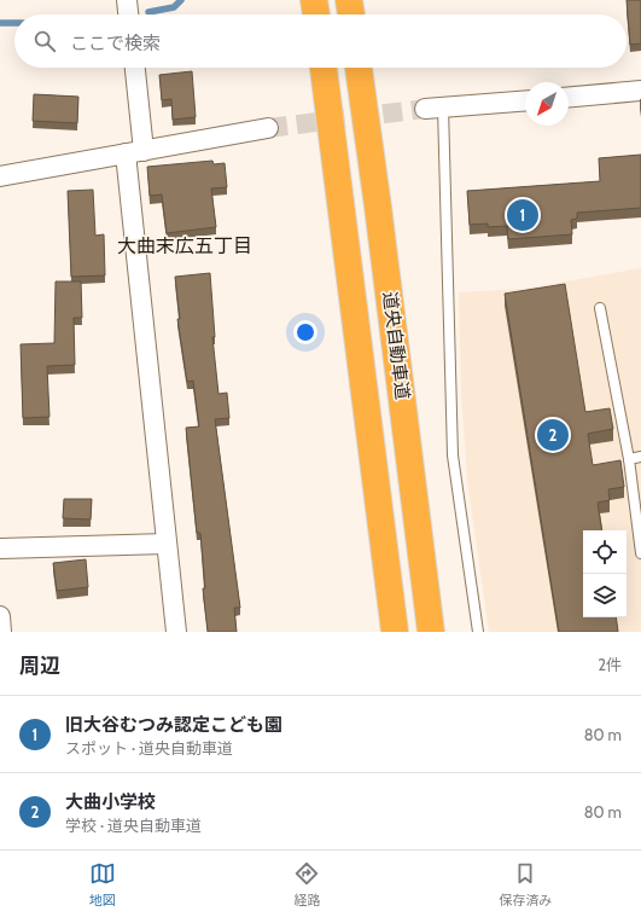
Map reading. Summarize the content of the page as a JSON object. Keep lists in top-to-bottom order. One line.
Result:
{"streets":{"highway":["道央自動車道"]},"districts":["大曲末広五丁目"],"north":"bottom left","page":{"search":"ここで検索","pins":["1","2"],"heading":["周辺","2件"],"list":[{"mark":"1","name":"旧大谷むつみ認定こども園","note":"スポット · 道央自動車道","value":"80 m"},{"mark":"2","name":"大曲小学校","note":"学校 · 道央自動車道","value":"80 m"}],"nav":["地図","経路","保存済み"]}}
